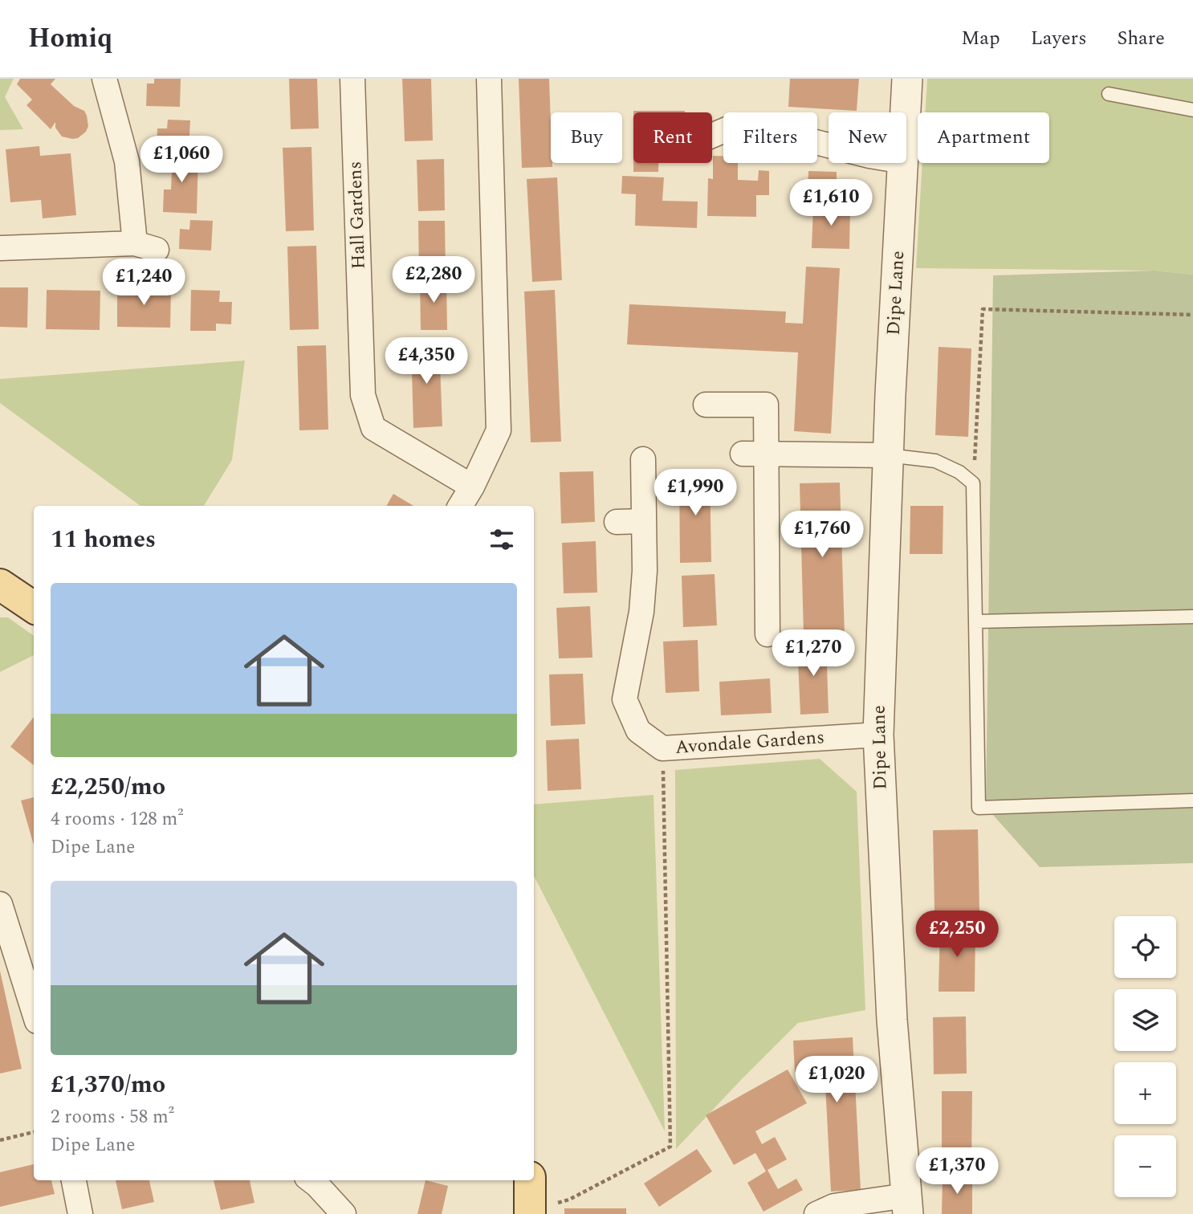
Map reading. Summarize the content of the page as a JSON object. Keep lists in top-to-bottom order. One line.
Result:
{"streets":{"street":["Hall Gardens","Dipe Lane","Avondale Gardens"]},"crossings":[["Dipe Lane","Avondale Gardens"]],"page":{"header":"Homiq","nav":["Map","Layers","Share"],"chip":["Buy","Rent","Filters","New","Apartment"],"price":["£1,060","£1,610","£2,280","£1,240","£4,350","£1,990","£1,760","£1,270","£2,250","£1,020","£1,370"],"heading":"11 homes","list":[{"name":"£2,250/mo","note":"4 rooms · 128 m² · Dipe Lane"},{"name":"£1,370/mo","note":"2 rooms · 58 m² · Dipe Lane"}],"map_buttons":["+","−"]}}
